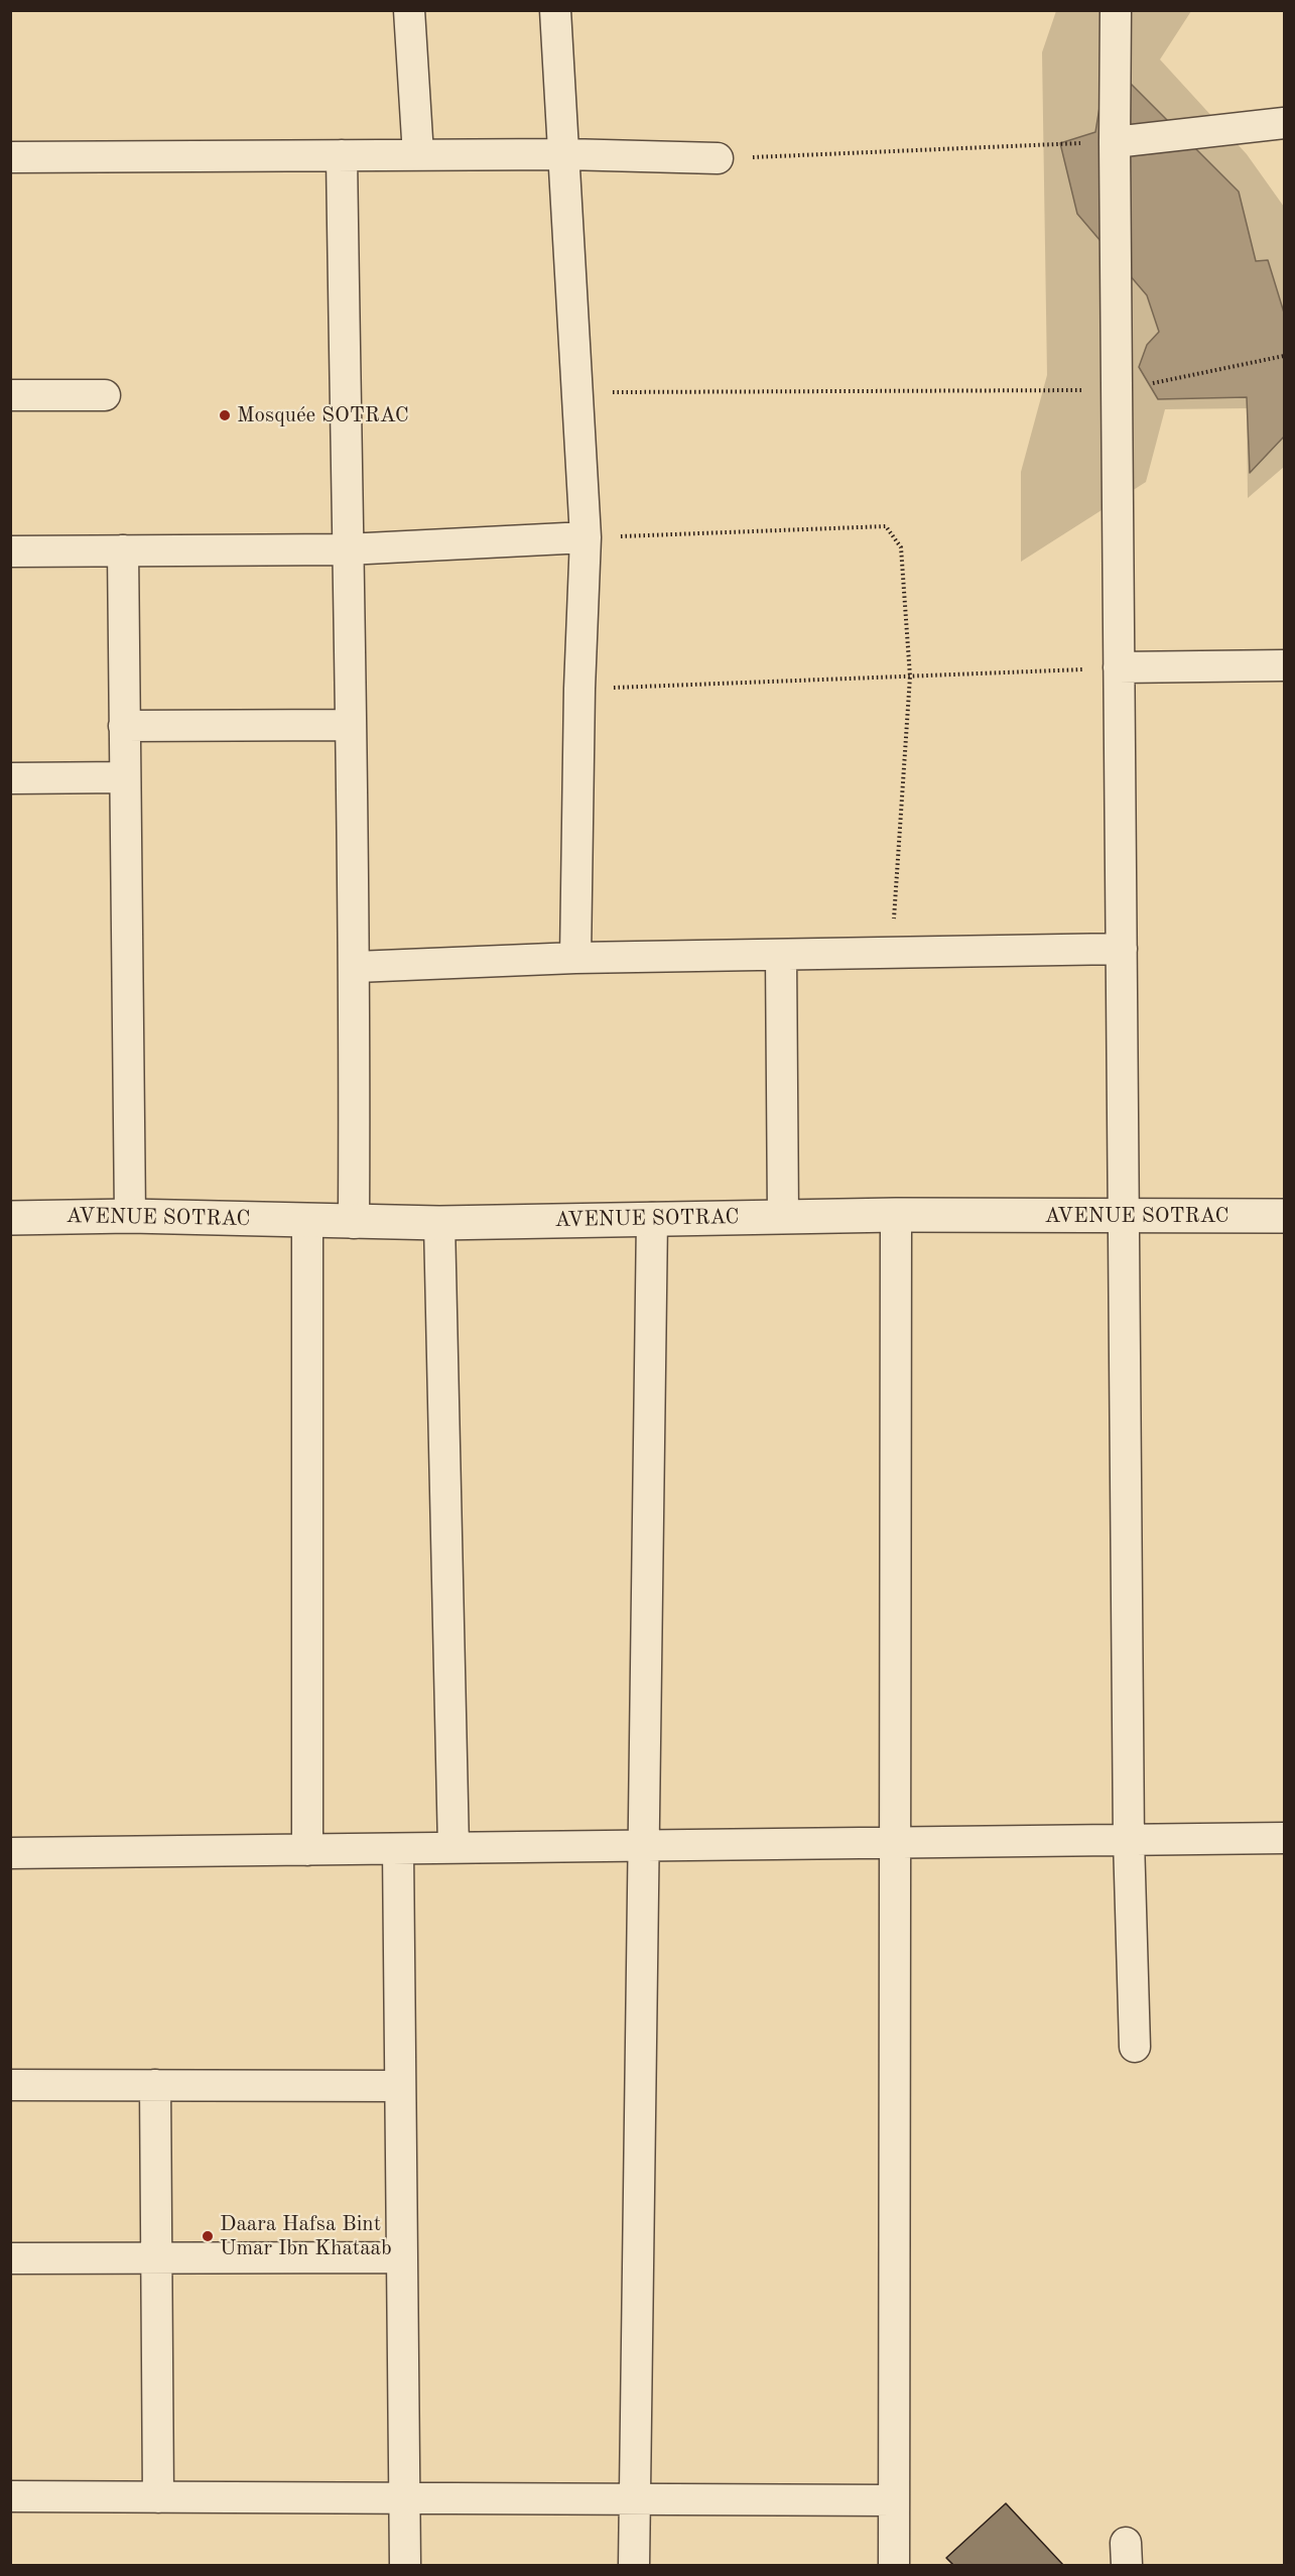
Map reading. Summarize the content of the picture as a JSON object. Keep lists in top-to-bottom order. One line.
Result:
{"streets":{"street":["AVENUE SOTRAC"]},"places":["Mosquée SOTRAC","Daara Hafsa Bint Umar Ibn Khataab"]}
